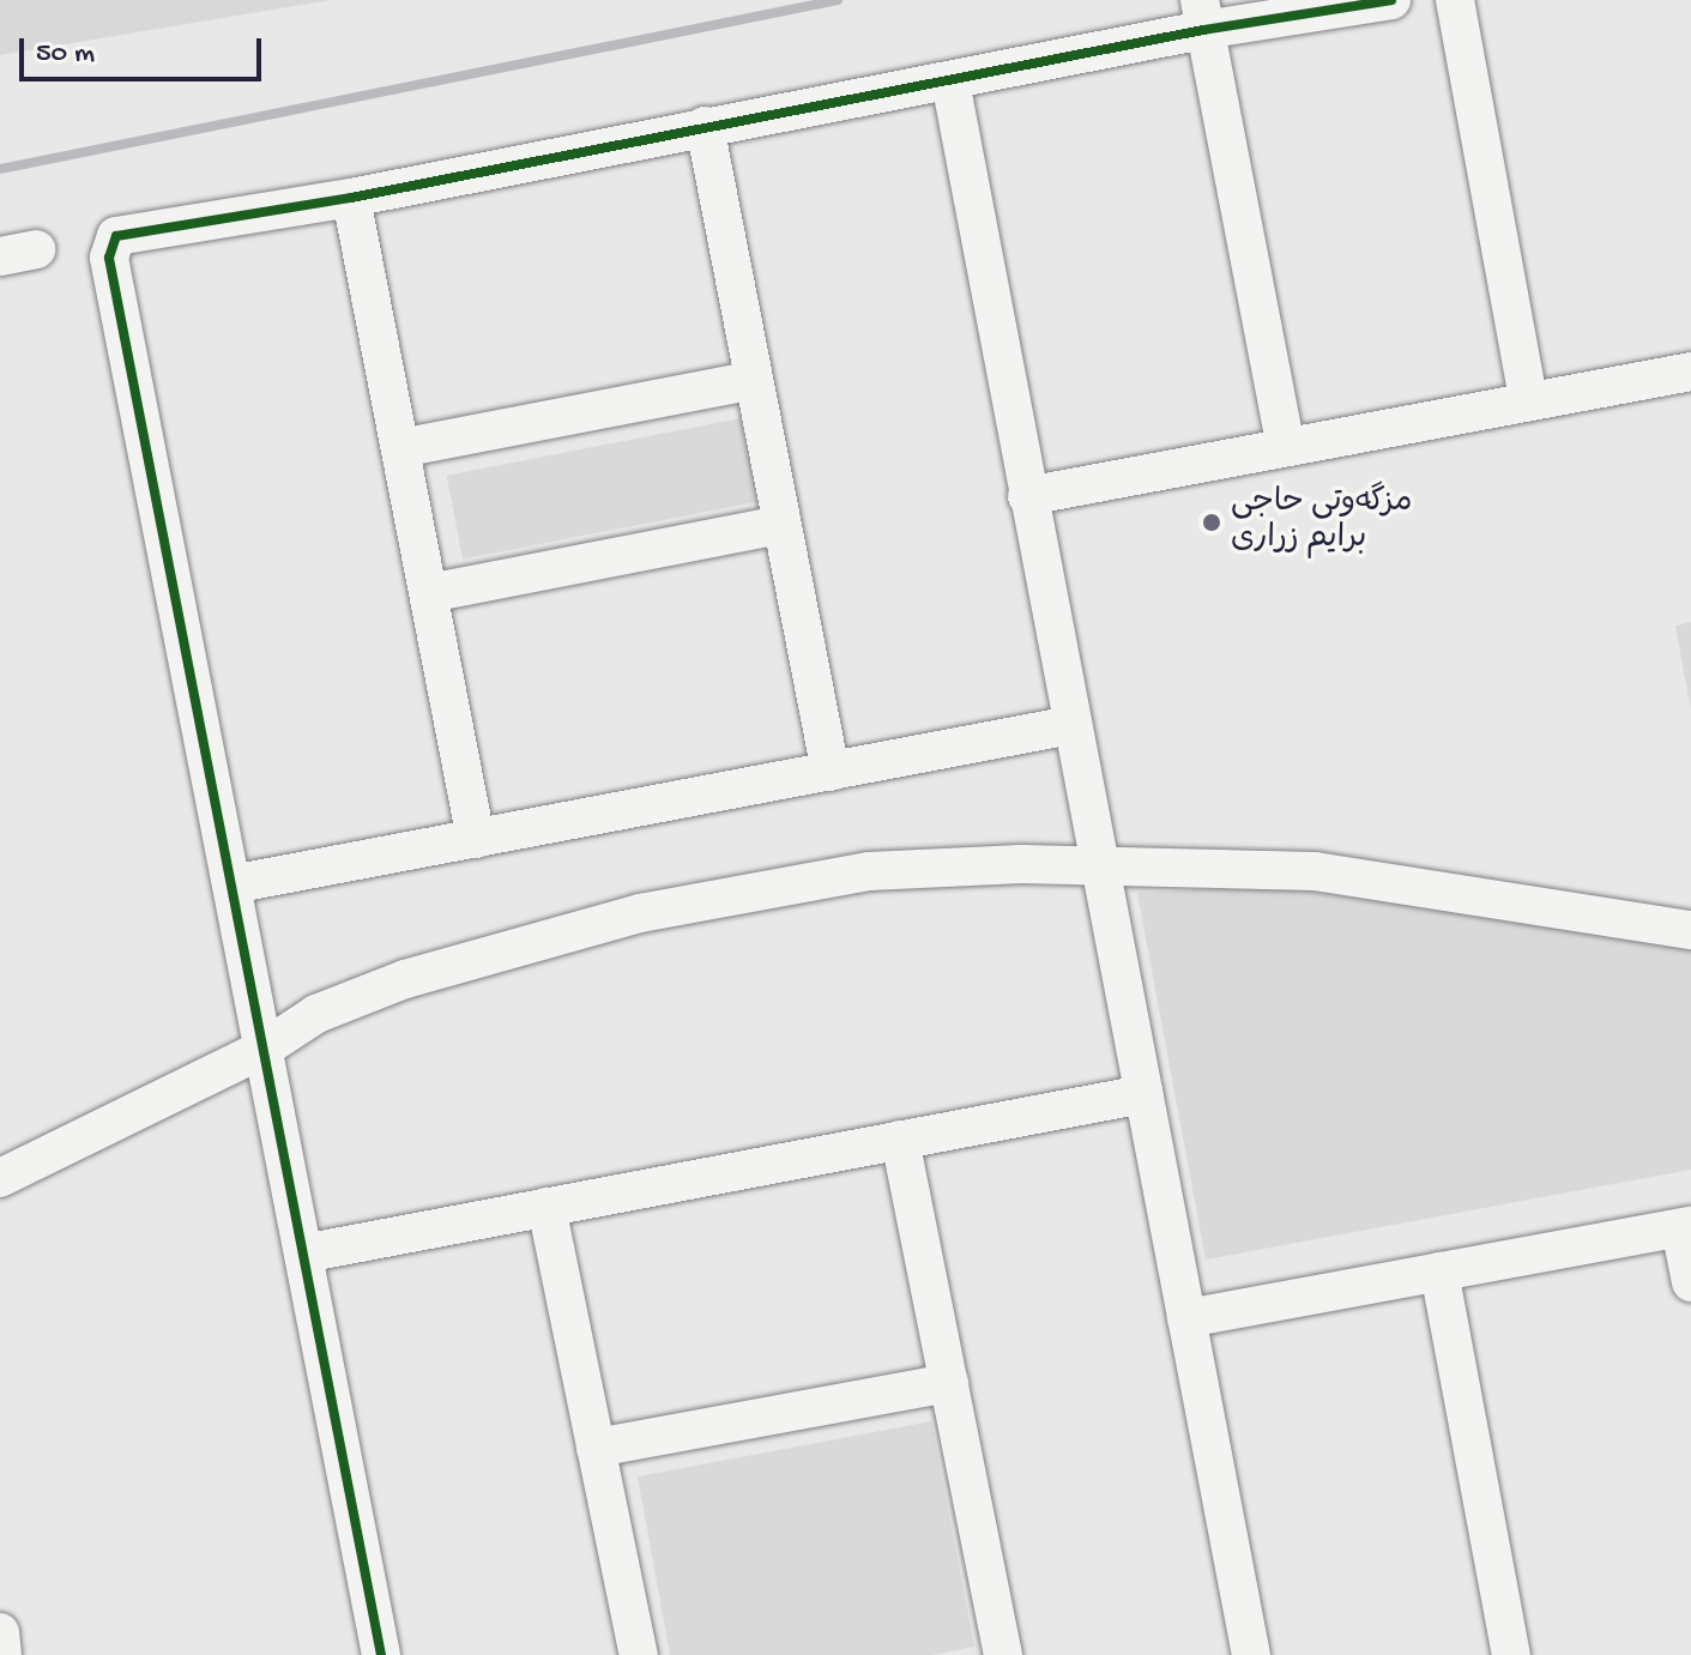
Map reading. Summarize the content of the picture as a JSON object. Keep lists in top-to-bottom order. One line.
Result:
{"places":["مزگەوتی حاجی برایم زراری"],"scale_bar":"50 m"}
